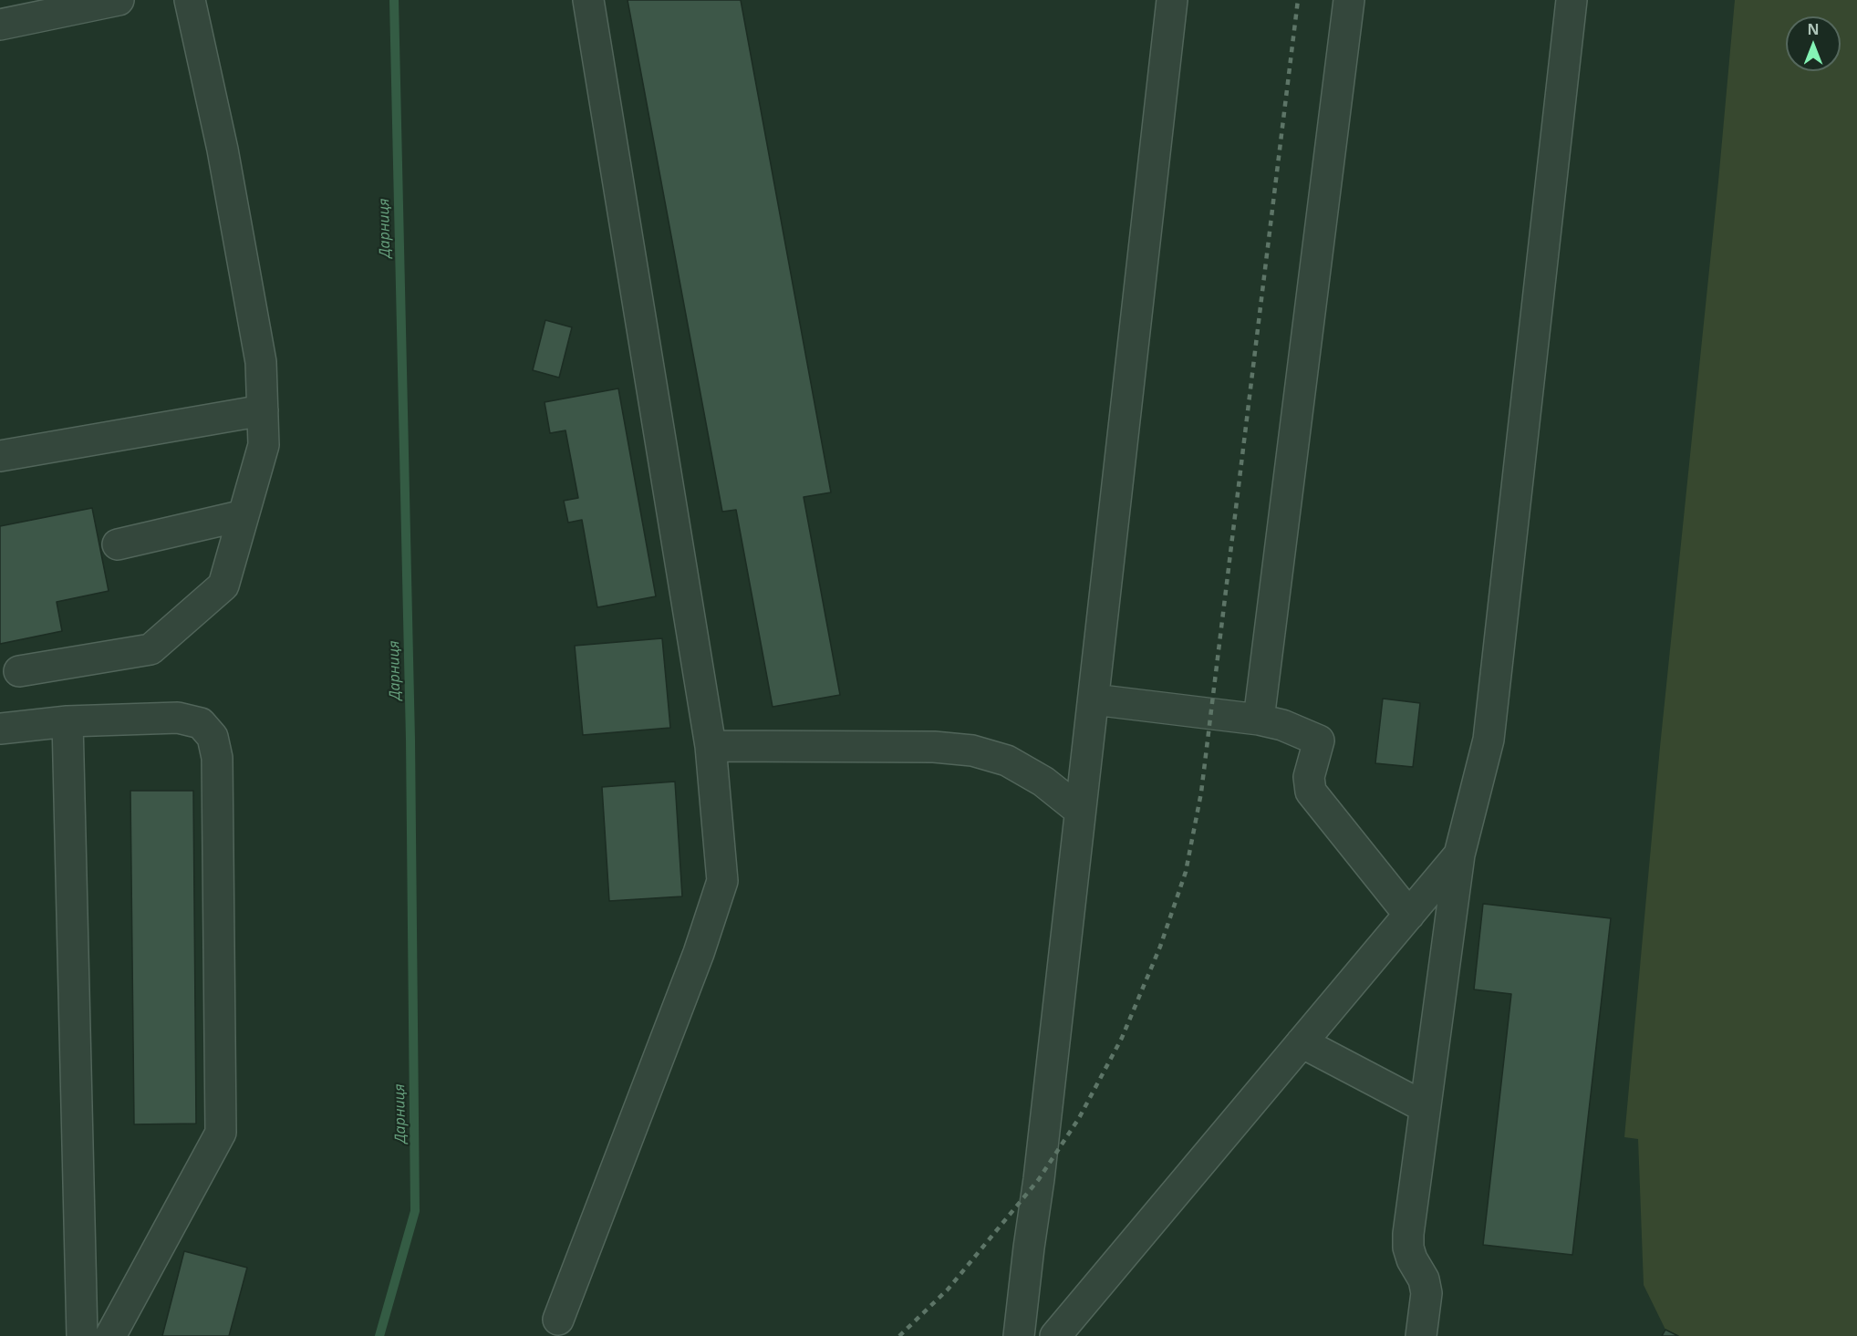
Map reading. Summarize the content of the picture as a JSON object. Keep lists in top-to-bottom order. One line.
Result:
{"water":["Дарниця"],"north":"top"}
